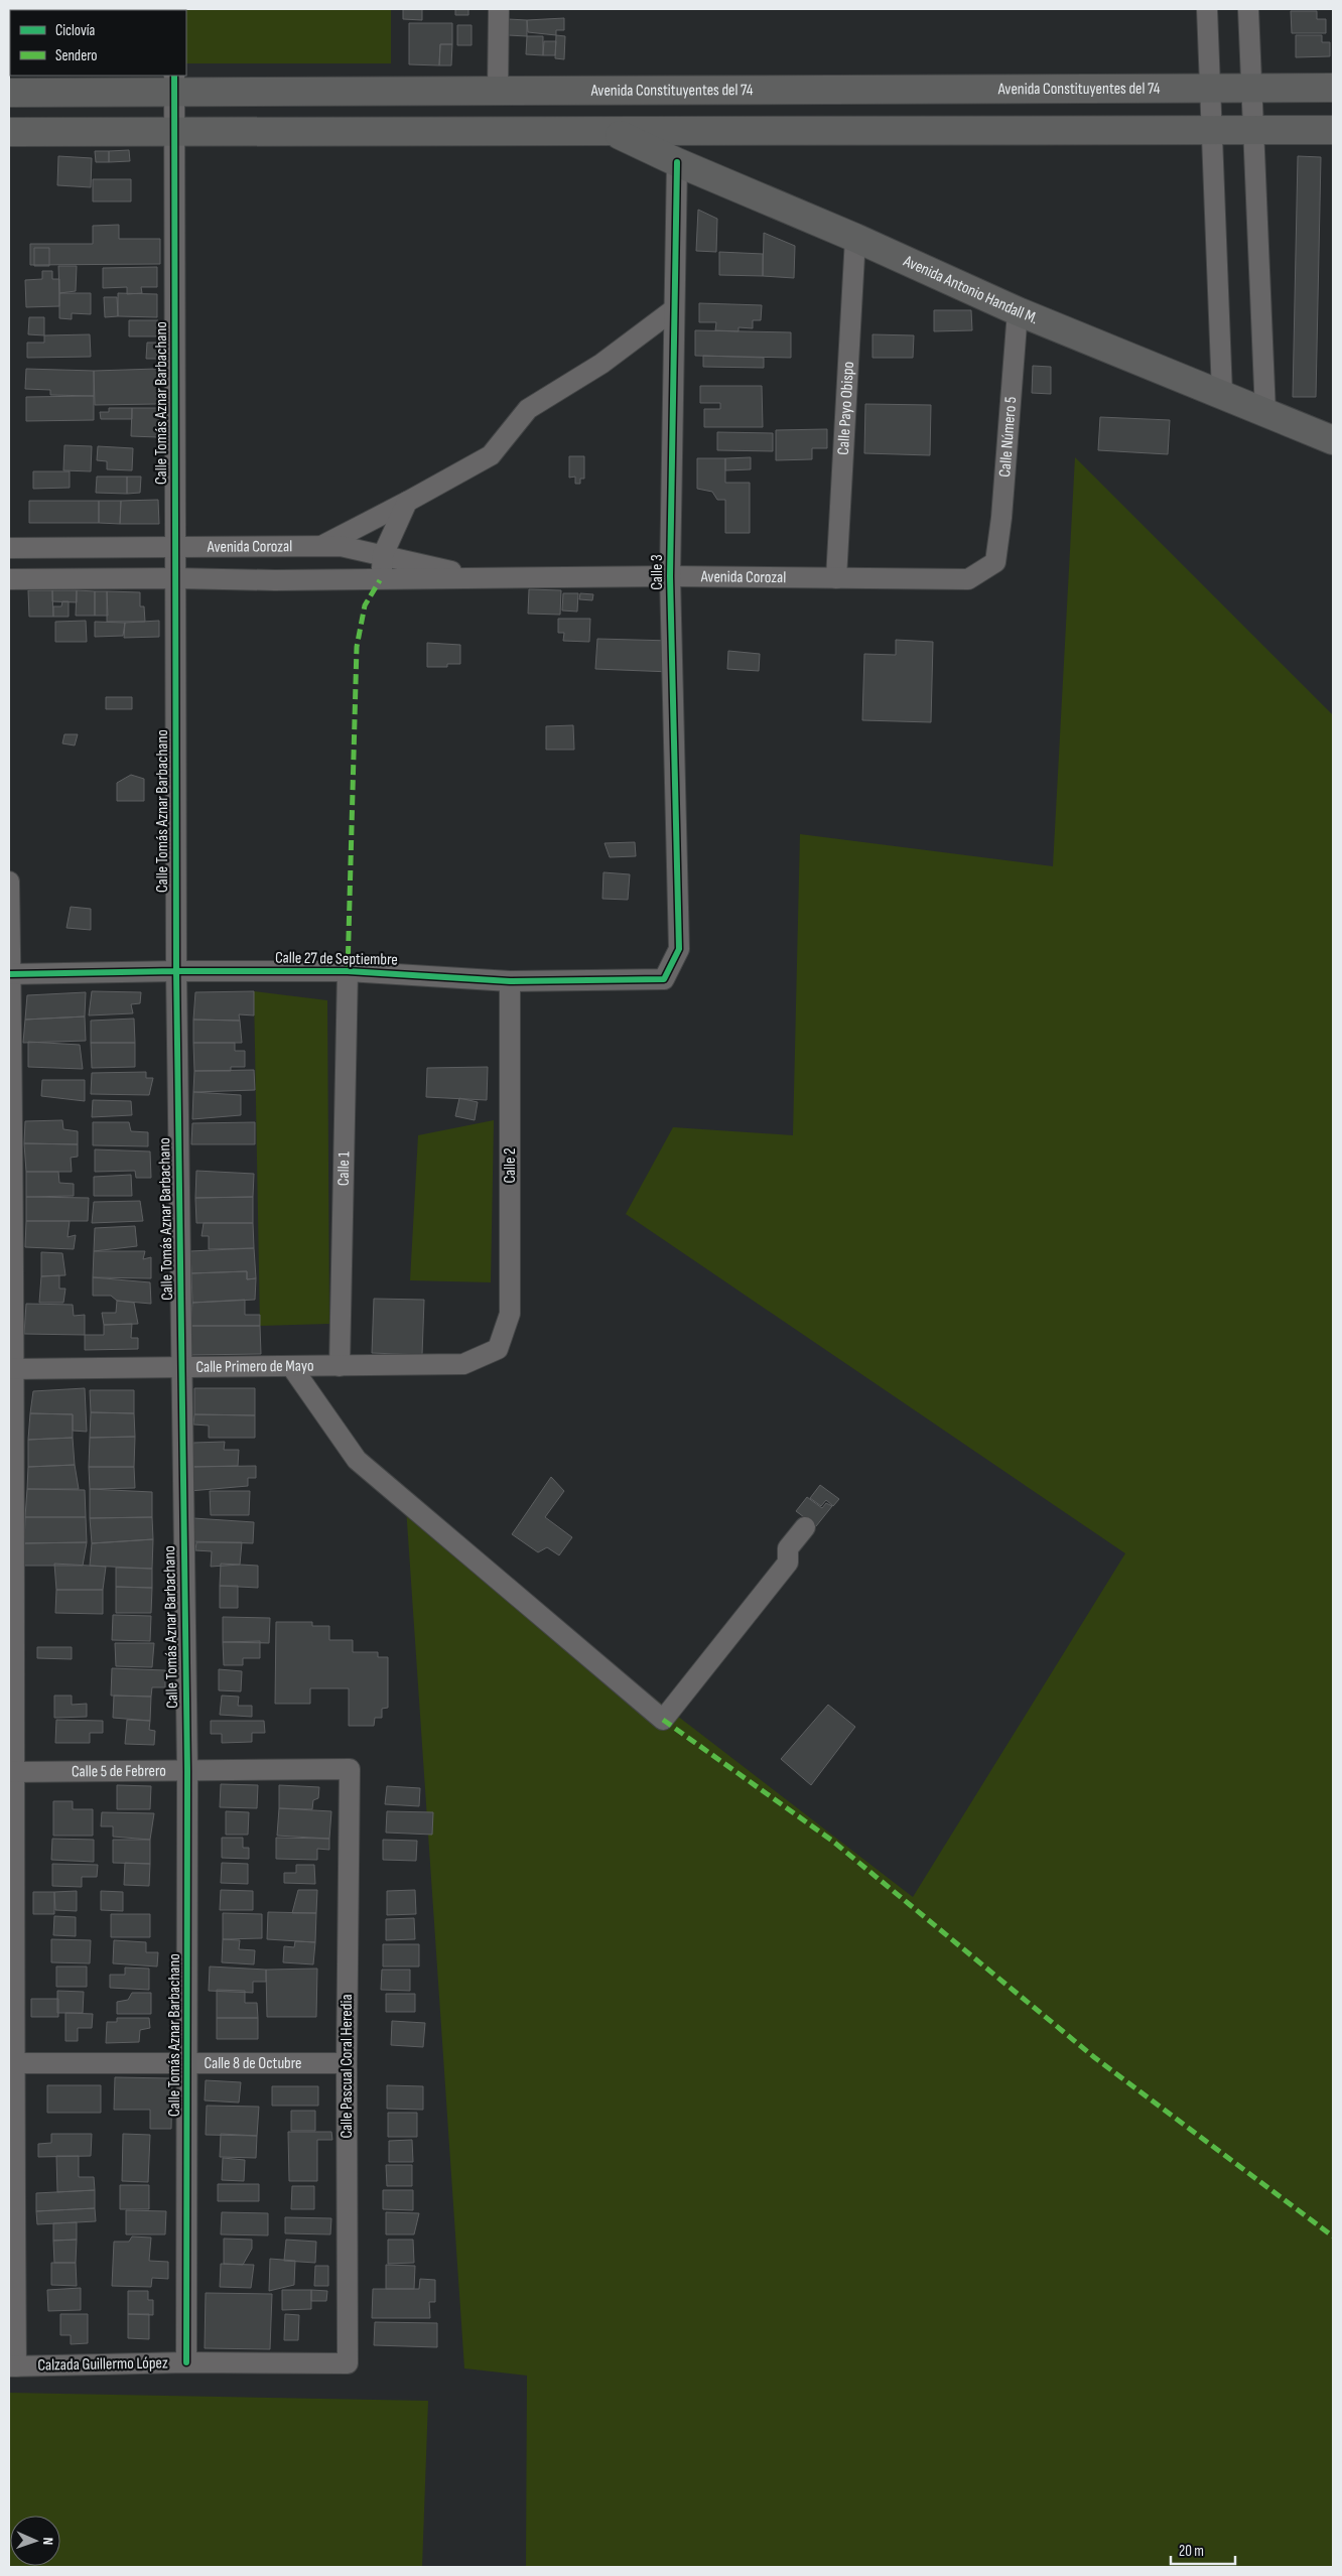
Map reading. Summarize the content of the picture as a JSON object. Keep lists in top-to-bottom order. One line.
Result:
{"streets":{"main road":["Avenida Constituyentes del 74","Avenida Antonio Handall M."],"street":["Calle Tomás Aznar Barbachano","Calle Payo Obispo","Calle Número 5","Avenida Corozal","Calle 3","Calle 27 de Septiembre","Calle 2","Calle 1","Calle Primero de Mayo","Calle 5 de Febrero","Calle 8 de Octubre","Calle Pascual Coral Heredia","Calzada Guillermo López"]},"crossings":[["Avenida Constituyentes del 74","Calle Tomás Aznar Barbachano"],["Avenida Antonio Handall M.","Calle Payo Obispo"],["Avenida Antonio Handall M.","Calle Número 5"],["Avenida Antonio Handall M.","Calle 3"],["Calle Tomás Aznar Barbachano","Avenida Corozal"],["Calle Tomás Aznar Barbachano","Calle 27 de Septiembre"],["Calle Tomás Aznar Barbachano","Calle Primero de Mayo"],["Calle Tomás Aznar Barbachano","Calle 5 de Febrero"],["Calle Tomás Aznar Barbachano","Calle 8 de Octubre"],["Calle Tomás Aznar Barbachano","Calzada Guillermo López"],["Calle Payo Obispo","Avenida Corozal"],["Calle Número 5","Avenida Corozal"],["Avenida Corozal","Calle 3"],["Calle 3","Calle 27 de Septiembre"],["Calle 27 de Septiembre","Calle 2"],["Calle 27 de Septiembre","Calle 1"],["Calle 2","Calle Primero de Mayo"],["Calle 1","Calle Primero de Mayo"],["Calle 5 de Febrero","Calle Pascual Coral Heredia"],["Calle 8 de Octubre","Calle Pascual Coral Heredia"],["Calle Pascual Coral Heredia","Calzada Guillermo López"]],"legend":["Ciclovía","Sendero"],"scale_bar":"20 m","north":"right"}
